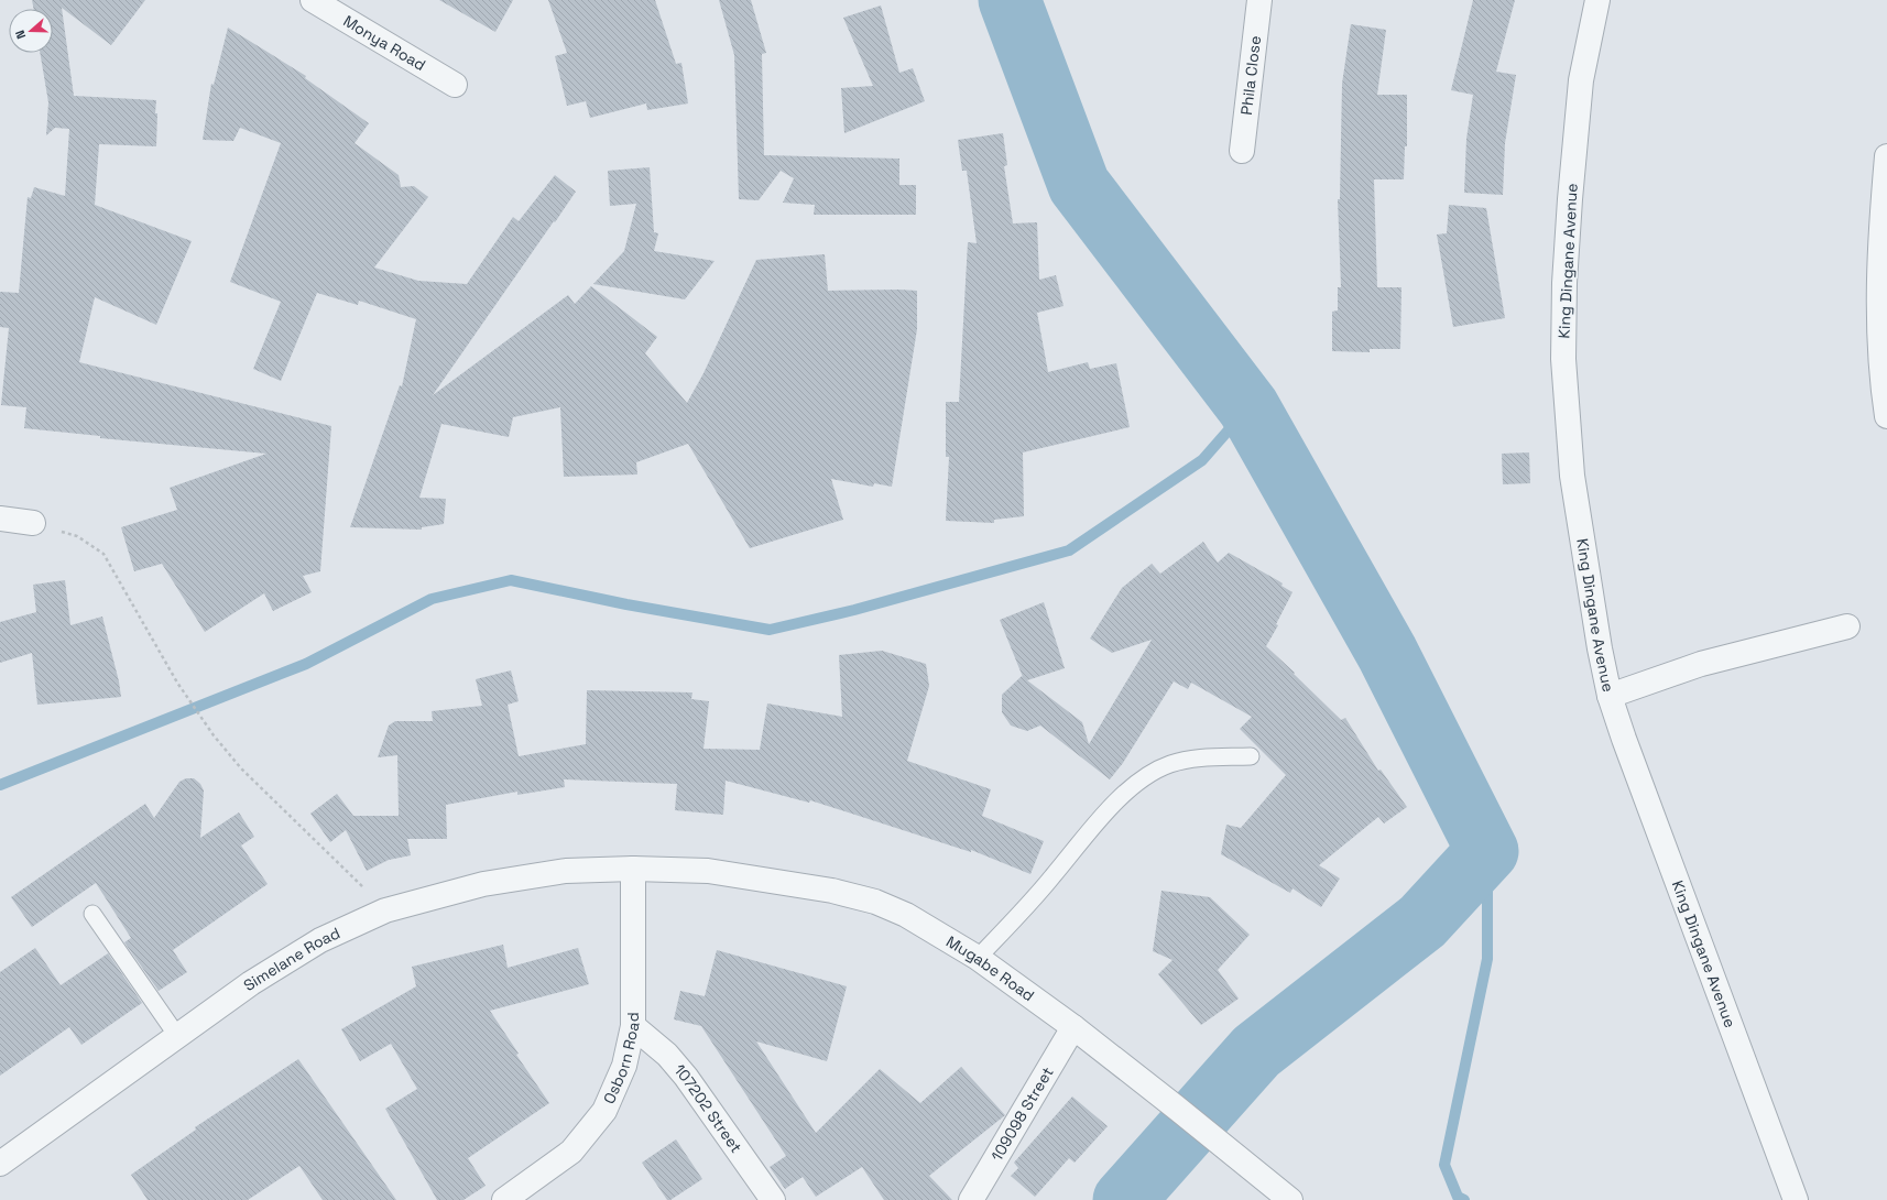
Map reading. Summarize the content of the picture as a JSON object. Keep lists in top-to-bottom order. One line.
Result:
{"streets":{"street":["Monya Road","Phila Close","King Dingane Avenue","Simelane Road","Mugabe Road","Osborn Road","107202 Street","109098 Street"]},"crossings":[["Simelane Road","Mugabe Road"],["Simelane Road","Osborn Road"],["Mugabe Road","Osborn Road"],["Mugabe Road","109098 Street"],["Osborn Road","107202 Street"]],"north":"left"}
